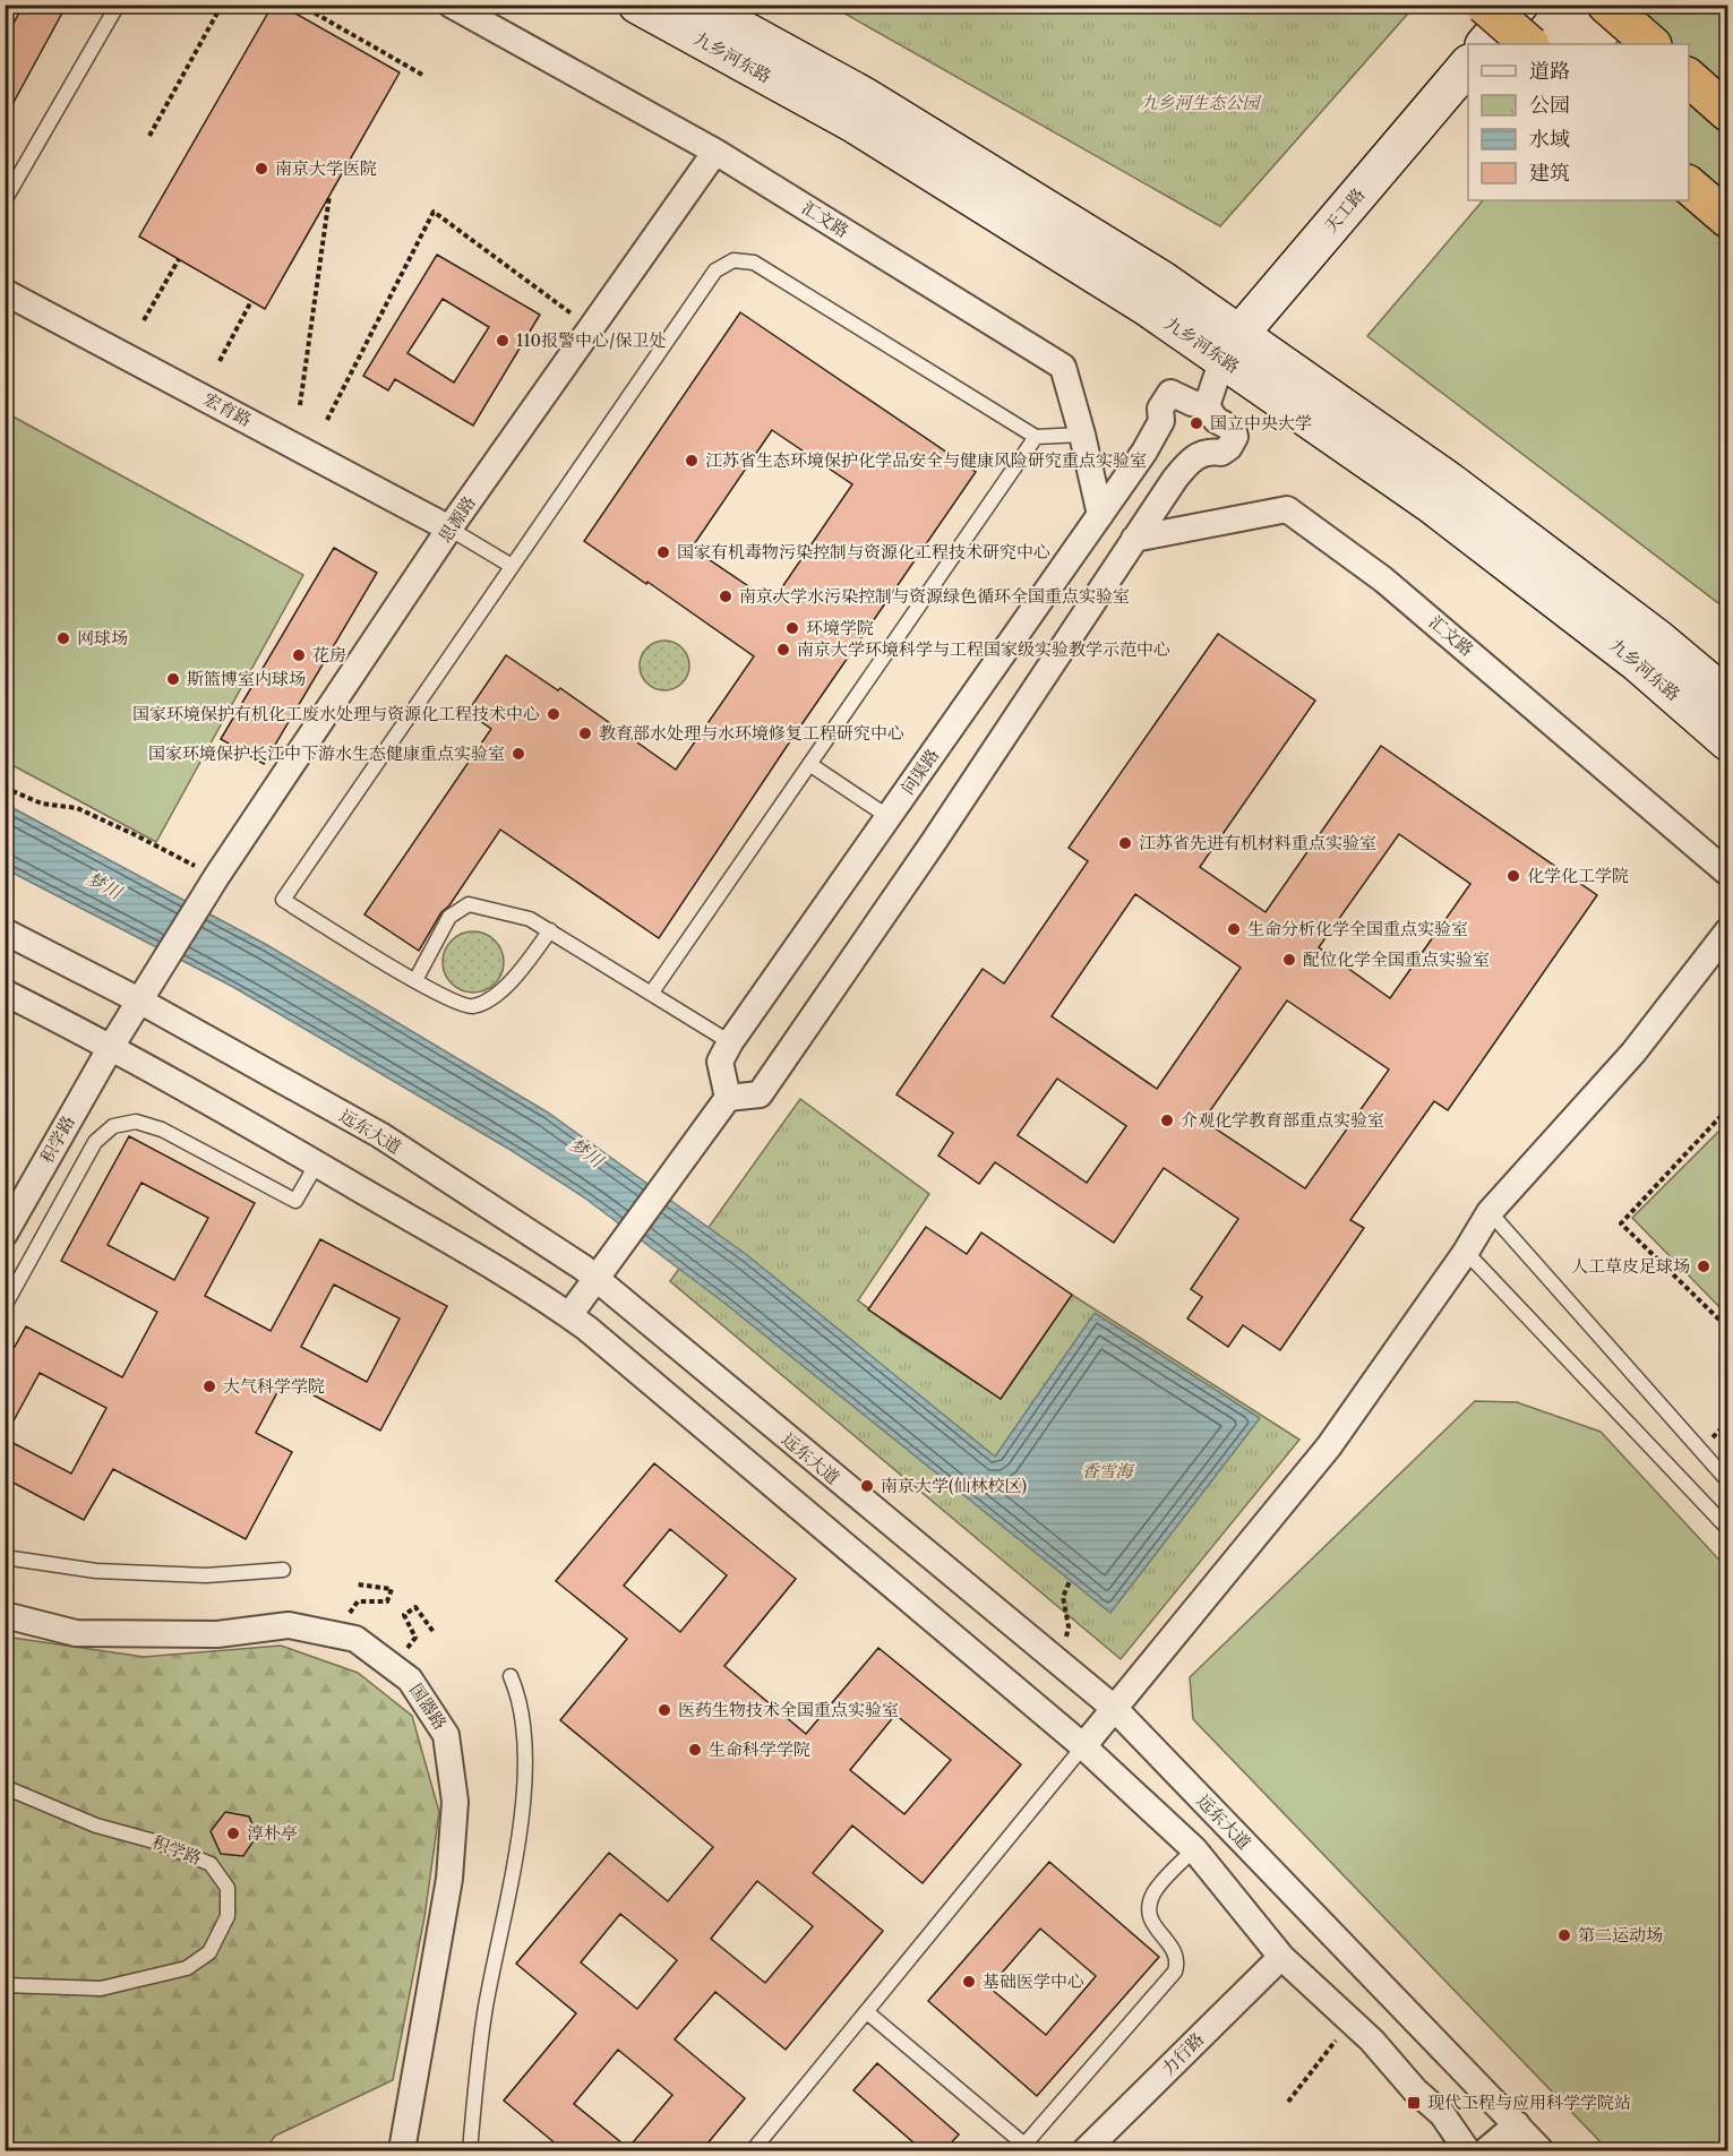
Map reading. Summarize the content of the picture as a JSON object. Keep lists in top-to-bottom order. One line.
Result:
{"streets":{"main road":["九乡河东路","天工路"],"street":["汇文路","宏育路","思源路","问渠路","远东大道","积学路","国器路","力行路"]},"crossings":[["九乡河东路","天工路"],["汇文路","思源路"],["汇文路","问渠路"],["宏育路","思源路"],["思源路","积学路"],["远东大道","积学路"]],"water":["梦川"],"parks":["九乡河生态公园","香雪海"],"places":{"other":["南京大学医院","110报警中心/保卫处","国立中央大学","江苏省生态环境保护化学品安全与健康风险研究重点实验室","国家有机毒物污染控制与资源化工程技术研究中心","南京大学水污染控制与资源绿色循环全国重点实验室","环境学院","网球场","南京大学环境科学与工程国家级实验教学示范中心","花房","斯篮博室内球场","国家环境保护有机化工废水处理与资源化工程技术中心","教育部水处理与水环境修复工程研究中心","国家环境保护长江中下游水生态健康重点实验室","江苏省先进有机材料重点实验室","化学化工学院","生命分析化学全国重点实验室","配位化学全国重点实验室","介观化学教育部重点实验室","人工草皮足球场","大气科学学院","南京大学(仙林校区)","医药生物技术全国重点实验室","生命科学学院","淳朴亭","第二运动场","基础医学中心"],"transit":["现代工程与应用科学学院站"]},"legend":["道路","公园","水域","建筑"]}
